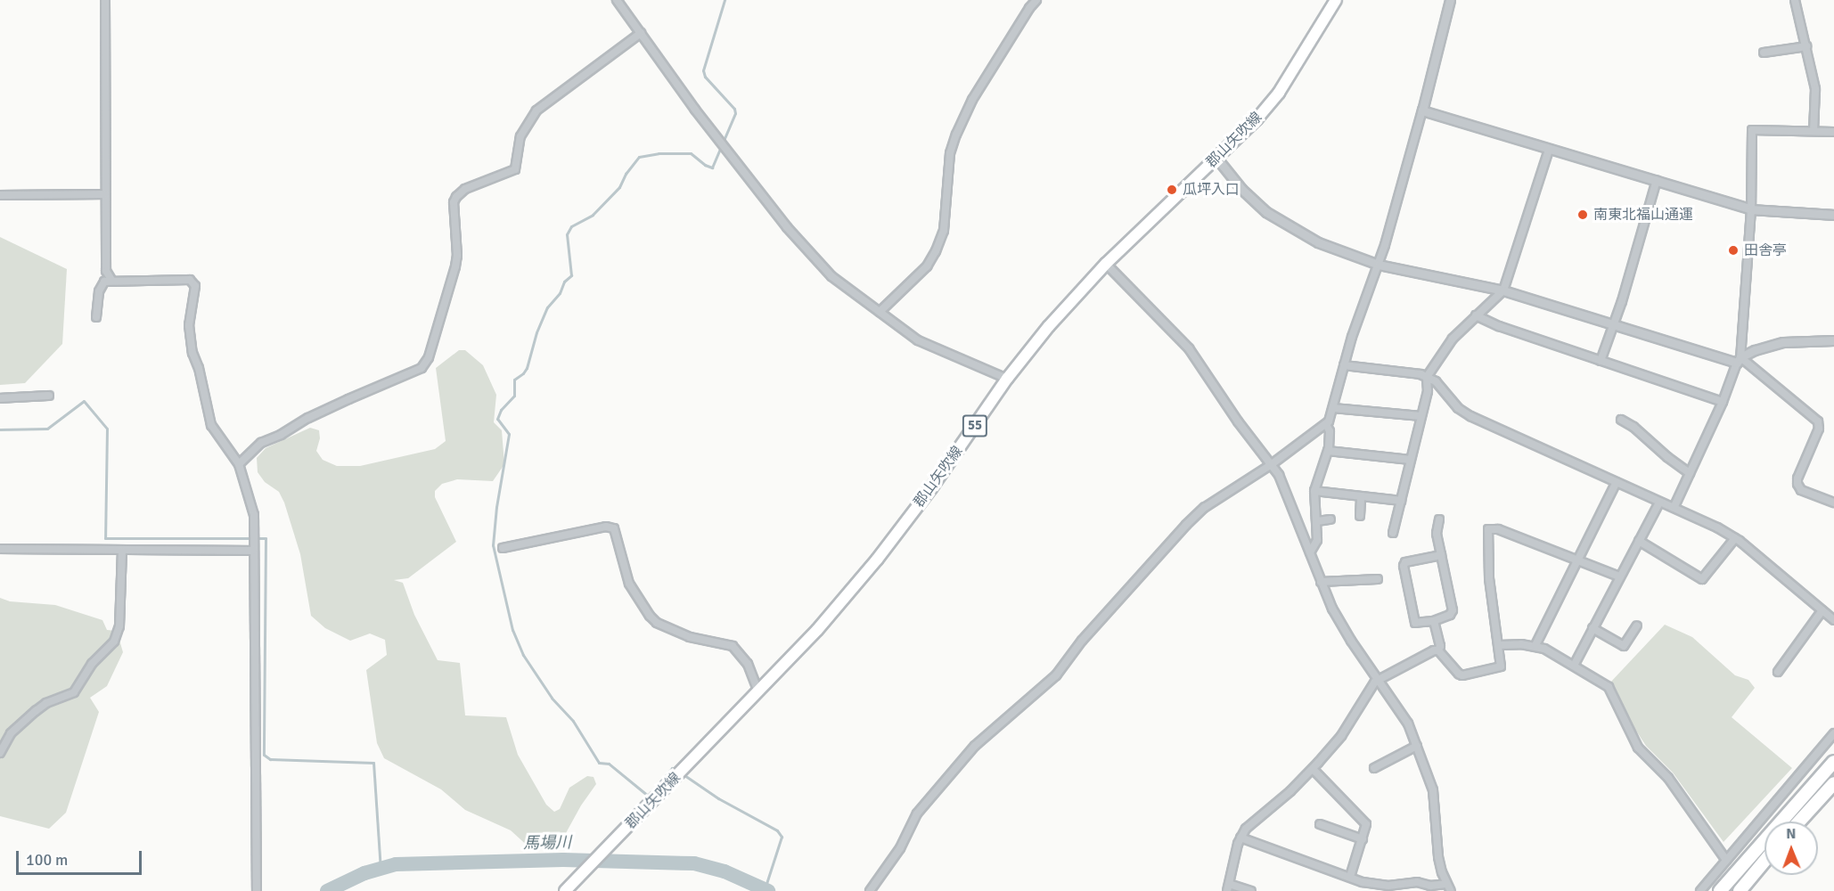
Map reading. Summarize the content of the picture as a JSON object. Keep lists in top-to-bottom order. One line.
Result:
{"streets":{"main road":["郡山矢吹線","55"]},"water":["馬場川"],"places":["瓜坪入口","南東北福山通運","田舎亭"],"scale_bar":"100 m","north":"top"}
